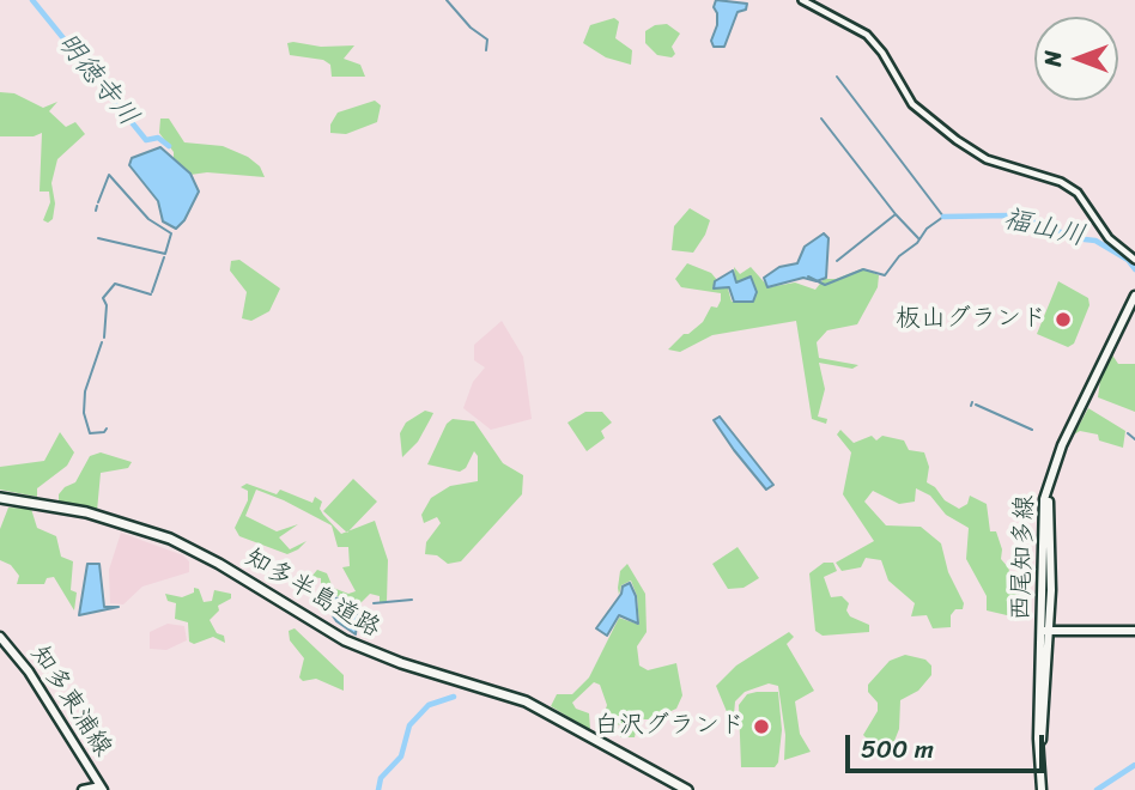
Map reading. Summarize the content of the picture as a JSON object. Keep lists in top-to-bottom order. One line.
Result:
{"streets":{"highway":["知多半島道路"],"main road":["西尾知多線","知多東浦線"]},"water":["明徳寺川","福山川"],"places":["板山グランド","白沢グランド"],"scale_bar":"500 m","north":"left"}
